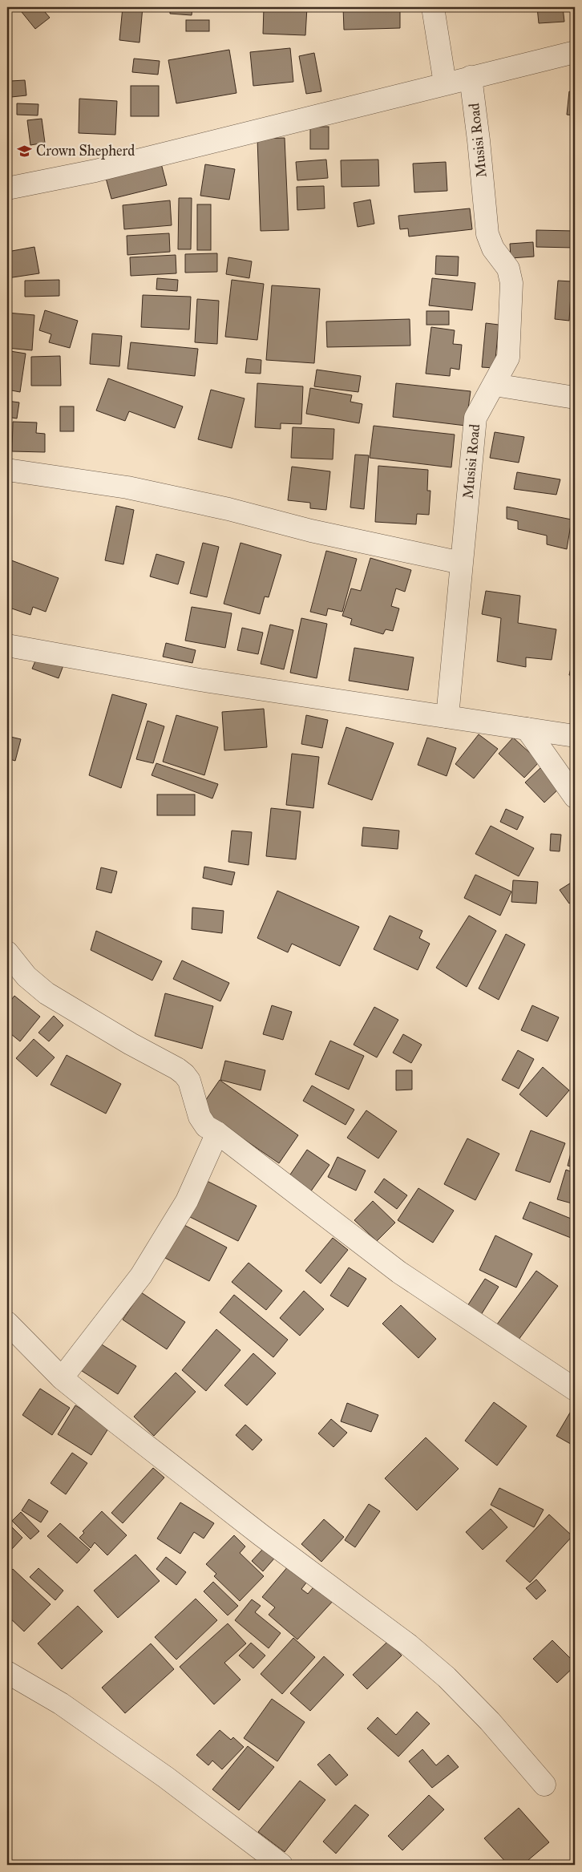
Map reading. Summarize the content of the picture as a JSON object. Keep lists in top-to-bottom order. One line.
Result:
{"streets":{"street":["Musisi Road"]},"places":{"school or university":["Crown Shepherd"]}}
